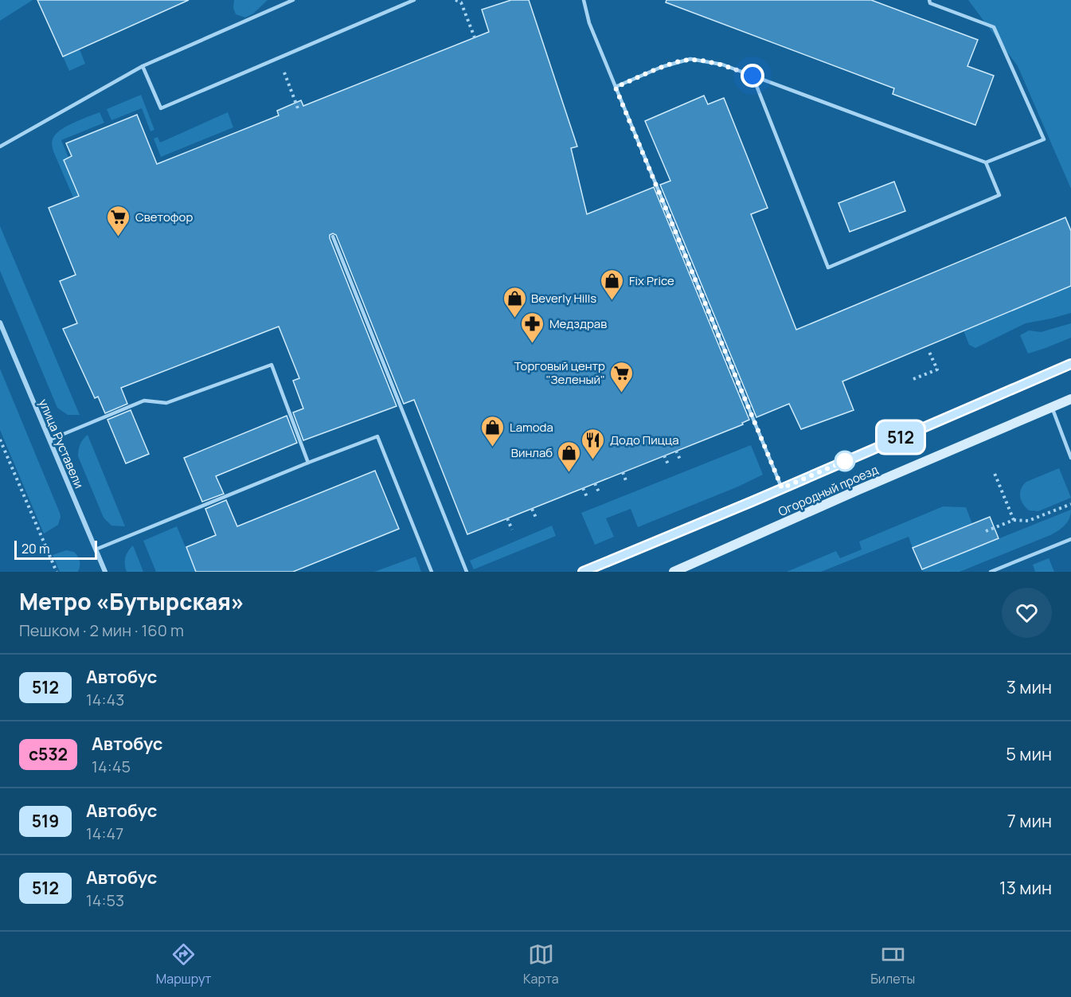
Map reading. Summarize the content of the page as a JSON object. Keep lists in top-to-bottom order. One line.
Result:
{"streets":{"main road":["Огородный проезд"],"street":["улица Руставели"]},"places":{"supermarket":["Светофор","Торговый центр \"Зеленый\""],"shop":["Fix Price","Beverly Hills","Lamoda","Винлаб"],"pharmacy":["Медздрав"],"restaurant":["Додо Пицца"]},"lines":["bus line 512"],"scale_bar":"20 m","page":{"on_map":"512","scale":"20 m","heading":["Метро «Бутырская»","Пешком · 2 мин · 160 m"],"list":[{"mark":"512","name":"Автобус","note":"14:43","value":"3 мин"},{"mark":"с532","name":"Автобус","note":"14:45","value":"5 мин"},{"mark":"519","name":"Автобус","note":"14:47","value":"7 мин"},{"mark":"512","name":"Автобус","note":"14:53","value":"13 мин"}],"tabs":["Маршрут","Карта","Билеты"]}}
